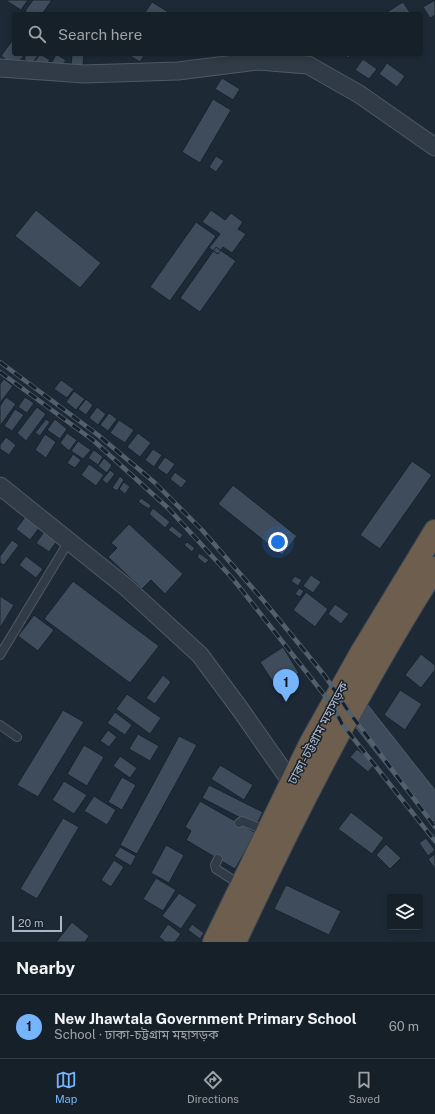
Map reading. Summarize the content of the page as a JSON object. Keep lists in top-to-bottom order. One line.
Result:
{"streets":{"highway":["ঢাকা-চট্টগ্রাম মহাসড়ক"]},"scale_bar":"20 m","page":{"search":"Search here","pins":"1","scale":"20 m","heading":"Nearby","list":[{"mark":"1","name":"New Jhawtala Government Primary School","note":"School · ঢাকা-চট্টগ্রাম মহাসড়ক","value":"60 m"}],"nav":["Map","Directions","Saved"]}}
